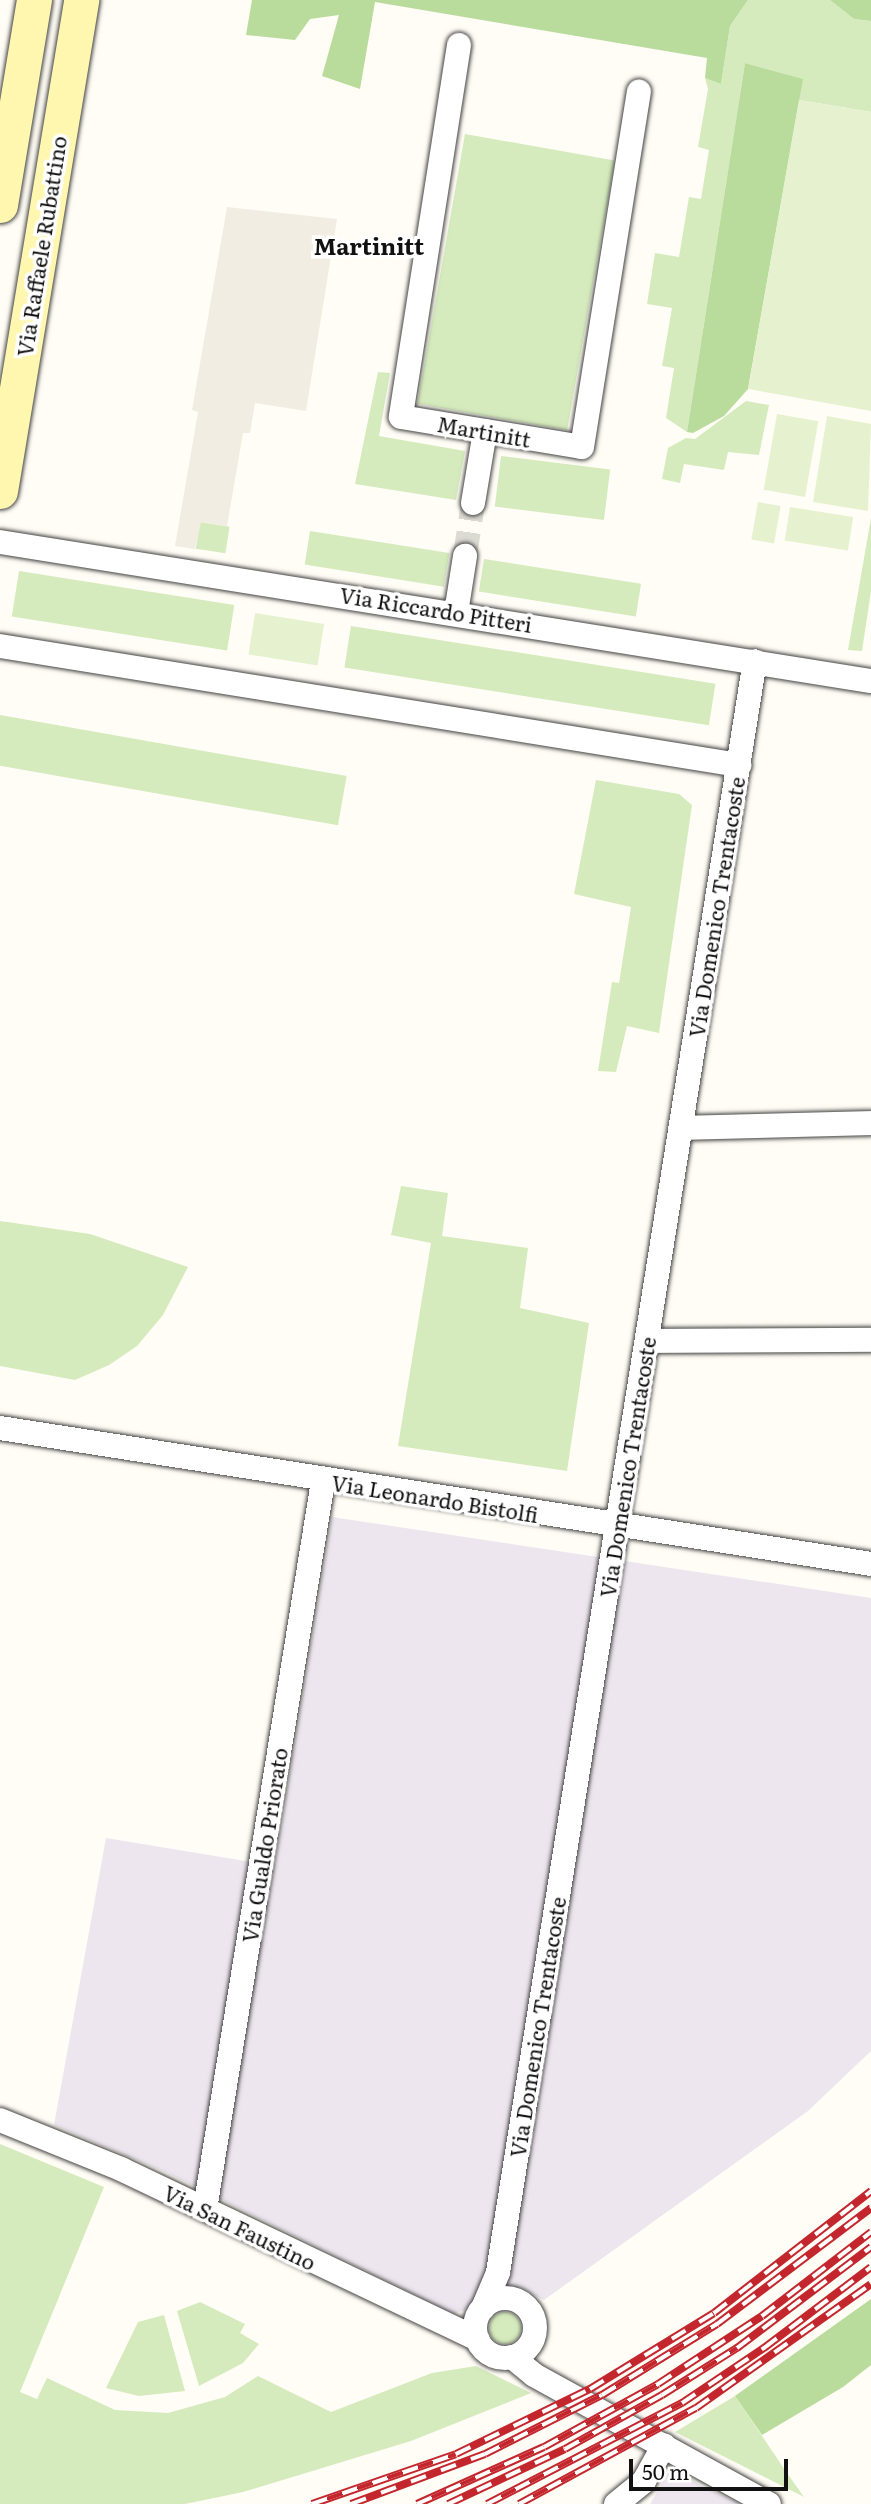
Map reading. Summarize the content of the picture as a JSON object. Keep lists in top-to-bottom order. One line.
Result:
{"streets":{"street":["Via Raffaele Rubattino","Martinitt","Via Riccardo Pitteri","Via Domenico Trentacoste","Via Leonardo Bistolfi","Via Gualdo Priorato","Via San Faustino"]},"crossings":[["Via Riccardo Pitteri","Via Domenico Trentacoste"],["Via Domenico Trentacoste","Via Leonardo Bistolfi"],["Via Domenico Trentacoste","Via San Faustino"],["Via Leonardo Bistolfi","Via Gualdo Priorato"],["Via Gualdo Priorato","Via San Faustino"]],"districts":["Martinitt"],"scale_bar":"50 m"}
